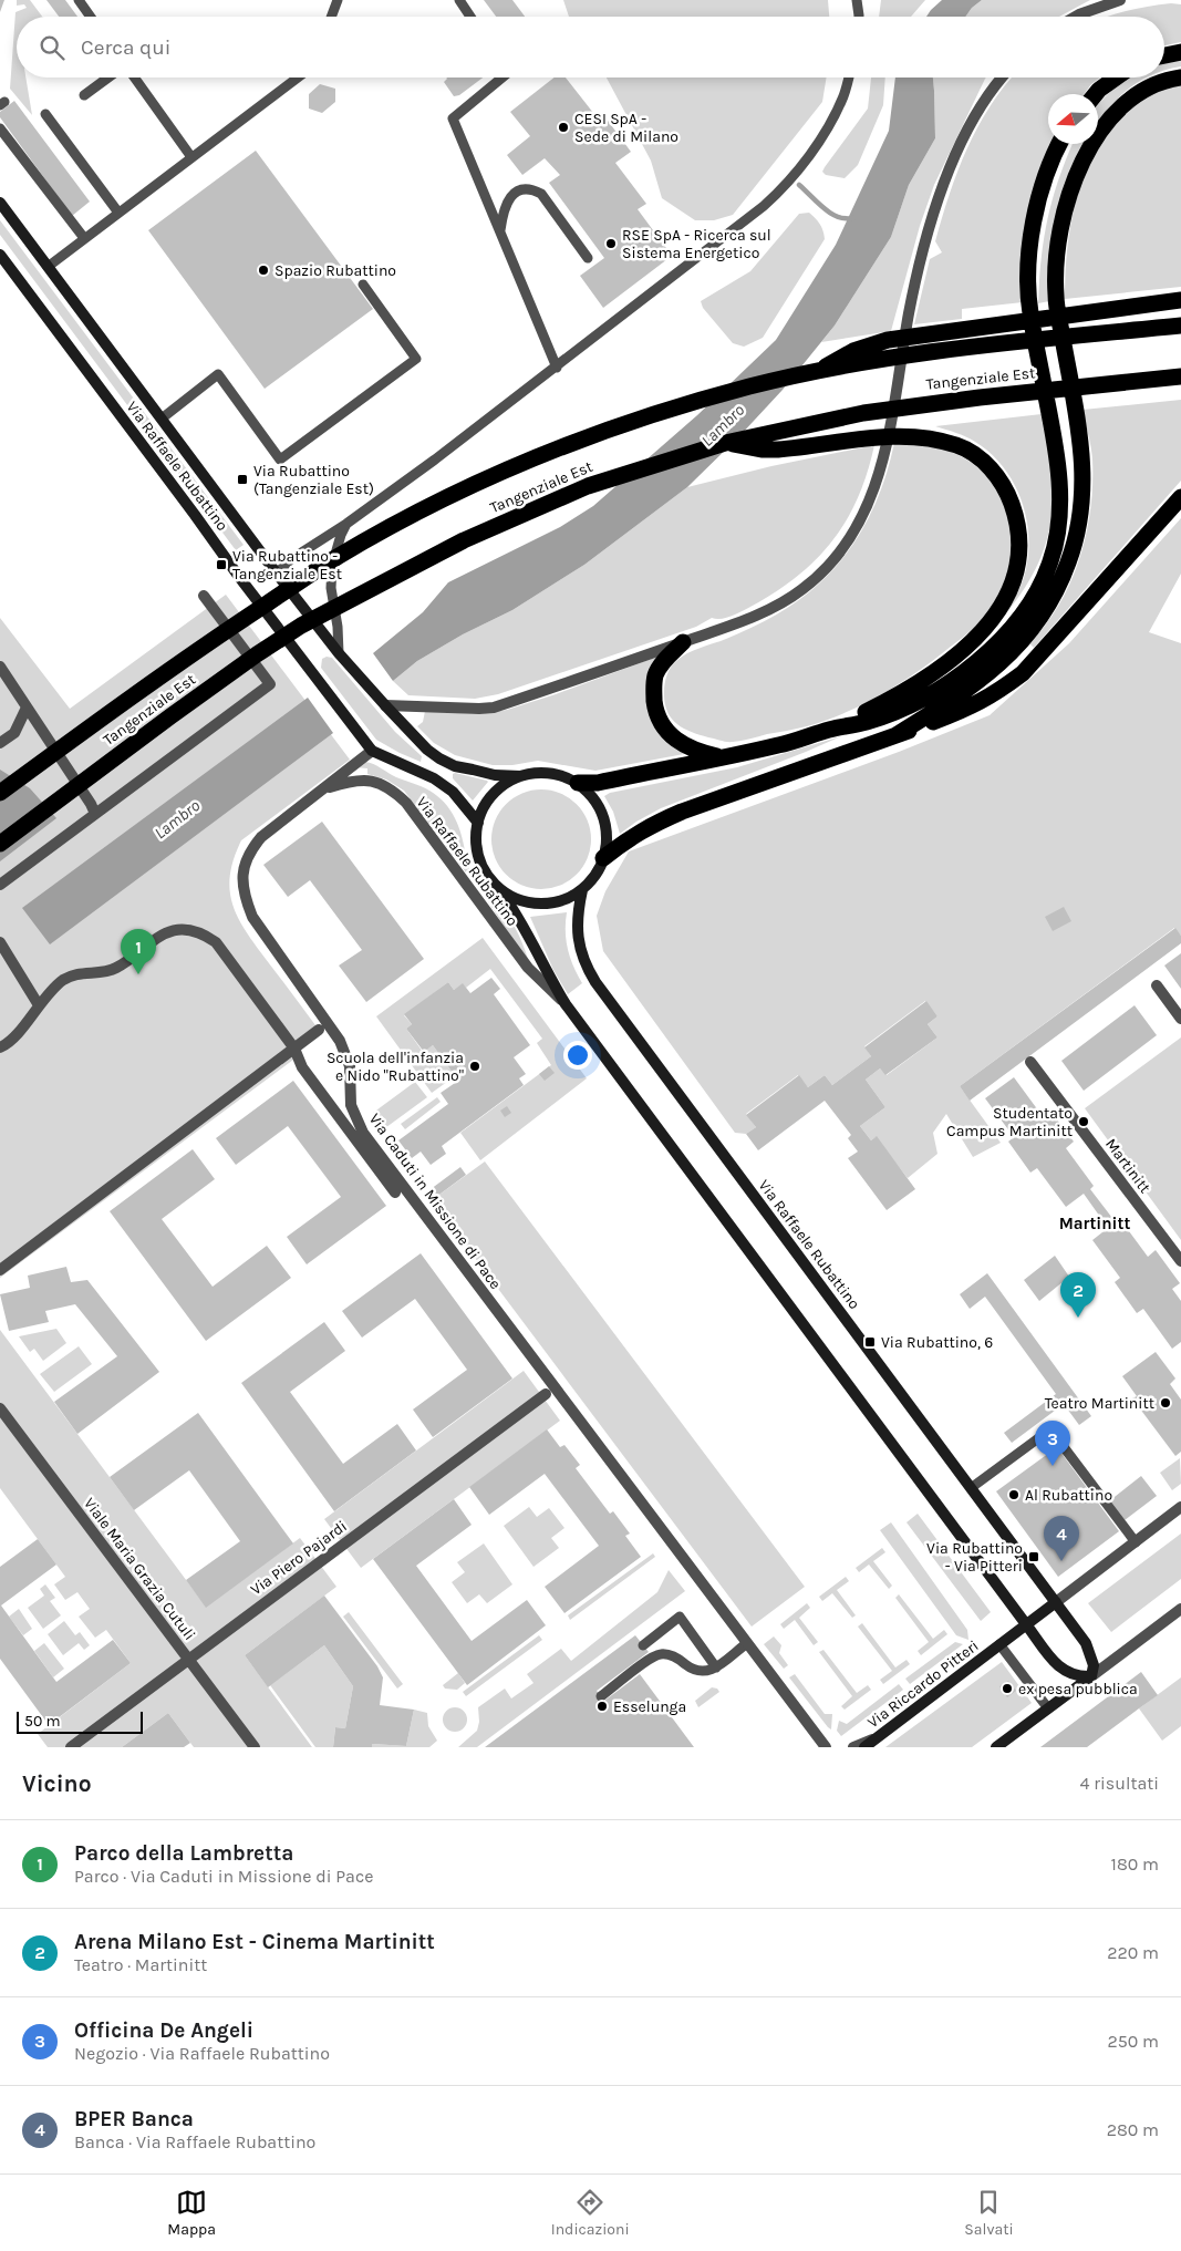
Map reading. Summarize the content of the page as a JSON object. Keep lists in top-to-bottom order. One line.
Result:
{"streets":{"highway":["Tangenziale Est"],"street":["Via Raffaele Rubattino","Martinitt","Via Caduti in Missione di Pace","Via Piero Pajardi","Viale Maria Grazia Cutuli","Via Riccardo Pitteri"]},"crossings":[["Via Raffaele Rubattino","Via Caduti in Missione di Pace"],["Via Raffaele Rubattino","Via Riccardo Pitteri"],["Via Piero Pajardi","Viale Maria Grazia Cutuli"]],"districts":["Martinitt"],"water":["Lambro"],"places":{"other":["CESI SpA - Sede di Milano","RSE SpA - Ricerca sul Sistema Energetico","Spazio Rubattino","Scuola dell'infanzia e Nido \"Rubattino\"","Studentato Campus Martinitt","Teatro Martinitt","Al Rubattino","ex pesa pubblica","Esselunga"],"transit":["Via Rubattino (Tangenziale Est)","Via Rubattino - Tangenziale Est","Via Rubattino, 6","Via Rubattino - Via Pitteri"]},"scale_bar":"50 m","north":"left","page":{"search":"Cerca qui","pins":["1","2","3","4"],"scale":"50 m","heading":["Vicino","4 risultati"],"list":[{"mark":"1","name":"Parco della Lambretta","note":"Parco · Via Caduti in Missione di Pace","value":"180 m"},{"mark":"2","name":"Arena Milano Est - Cinema Martinitt","note":"Teatro · Martinitt","value":"220 m"},{"mark":"3","name":"Officina De Angeli","note":"Negozio · Via Raffaele Rubattino","value":"250 m"},{"mark":"4","name":"BPER Banca","note":"Banca · Via Raffaele Rubattino","value":"280 m"}],"nav":["Mappa","Indicazioni","Salvati"]}}
